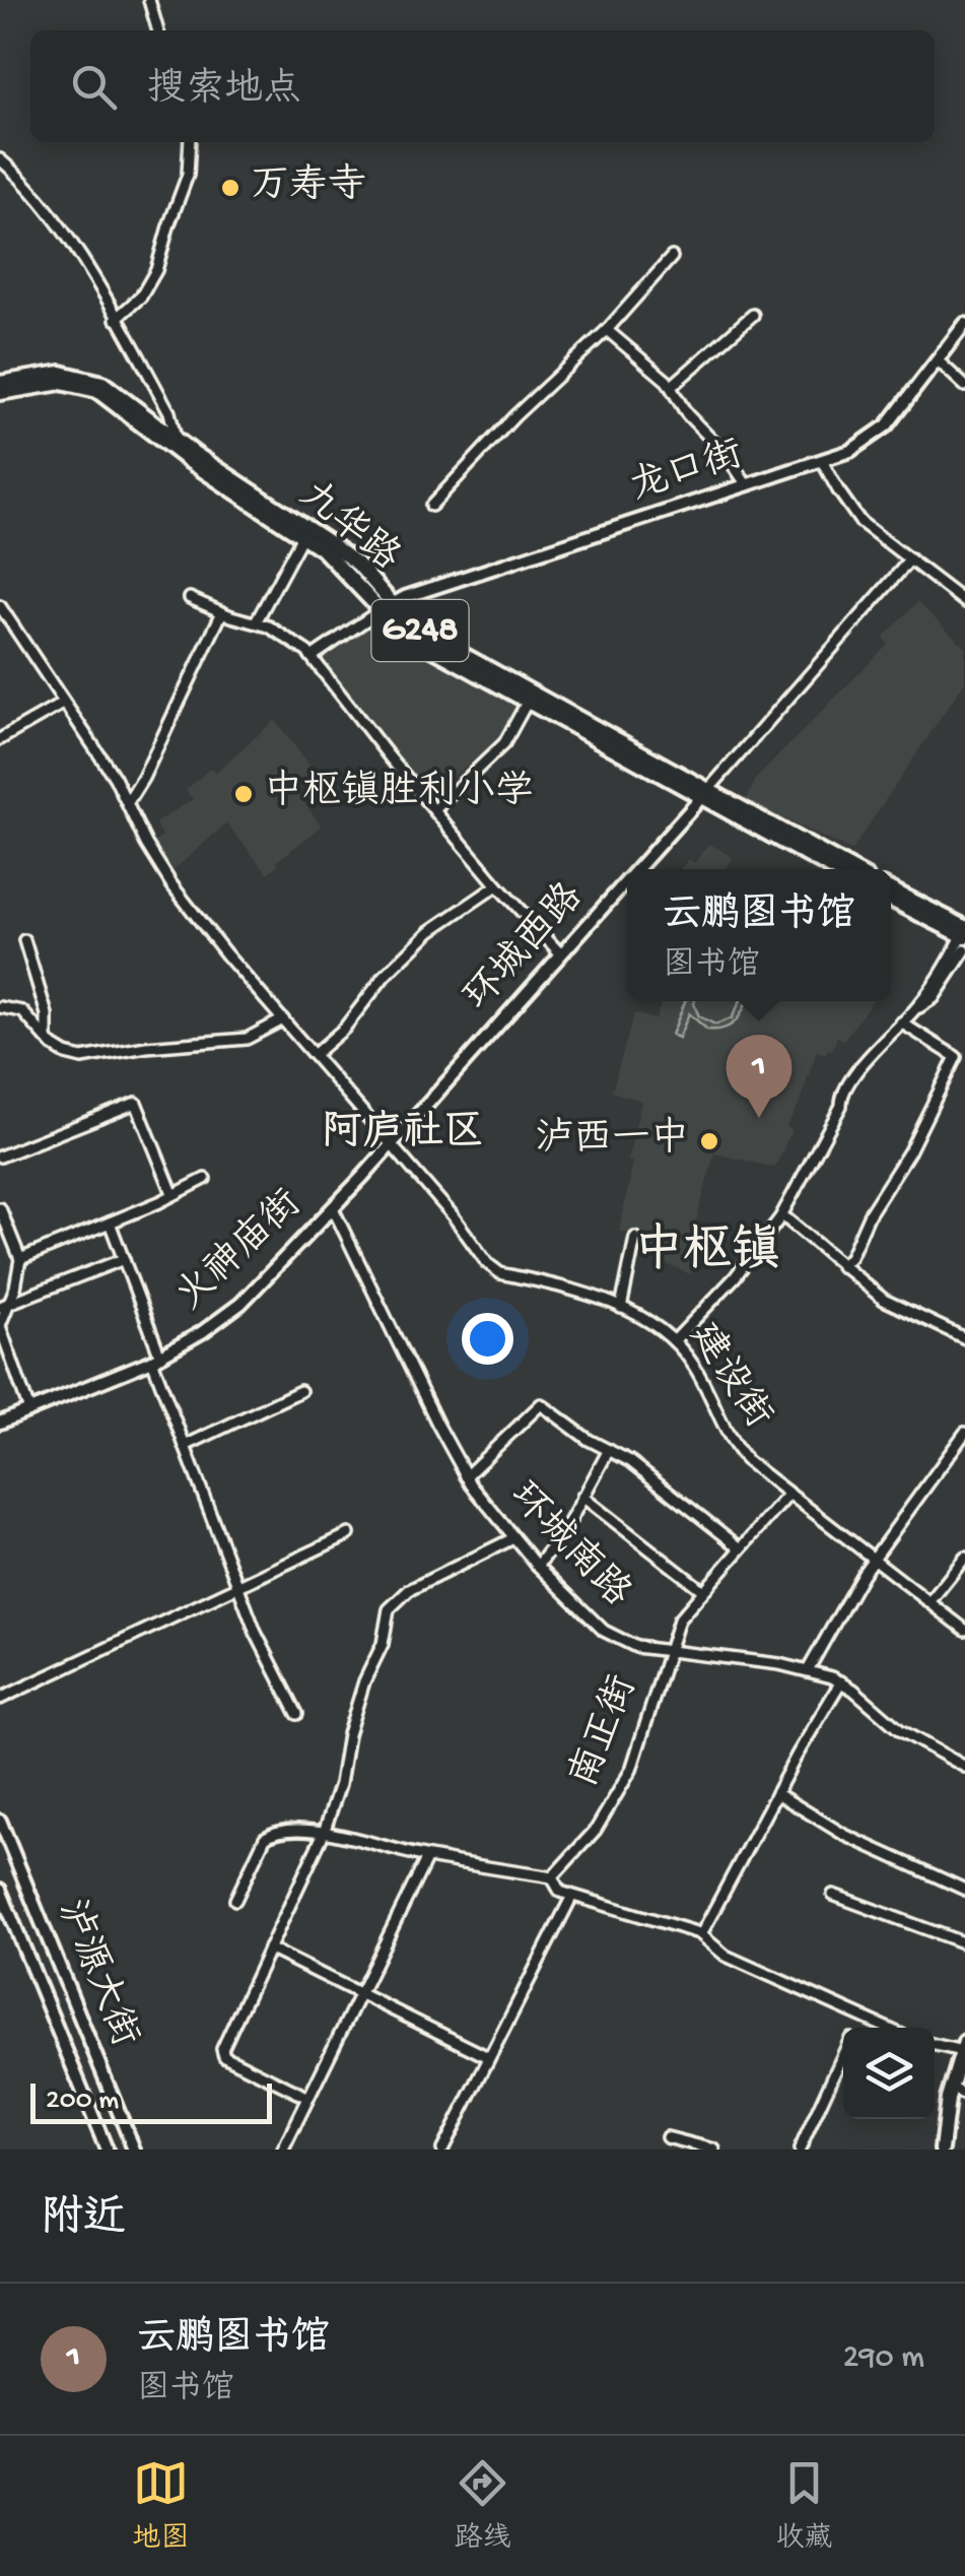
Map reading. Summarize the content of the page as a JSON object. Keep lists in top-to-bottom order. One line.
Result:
{"streets":{"highway":["九华路","G248"],"main road":["龙口街","环城西路","火神庙街","泸源大街"],"street":["建设街","环城南路","南正街"]},"crossings":[["龙口街","九华路"],["九华路","环城西路"],["环城西路","火神庙街"],["环城西路","建设街"],["火神庙街","建设街"],["火神庙街","环城南路"],["建设街","南正街"],["环城南路","南正街"]],"districts":["阿庐社区","中枢镇"],"places":["万寿寺","中枢镇胜利小学","泸西一中"],"scale_bar":"200 m","page":{"search":"搜索地点","popup":["云鹏图书馆","图书馆"],"pins":"1","scale":"200 m","heading":"附近","list":[{"mark":"1","name":"云鹏图书馆","note":"图书馆","value":"290 m"}],"nav":["地图","路线","收藏"]}}
